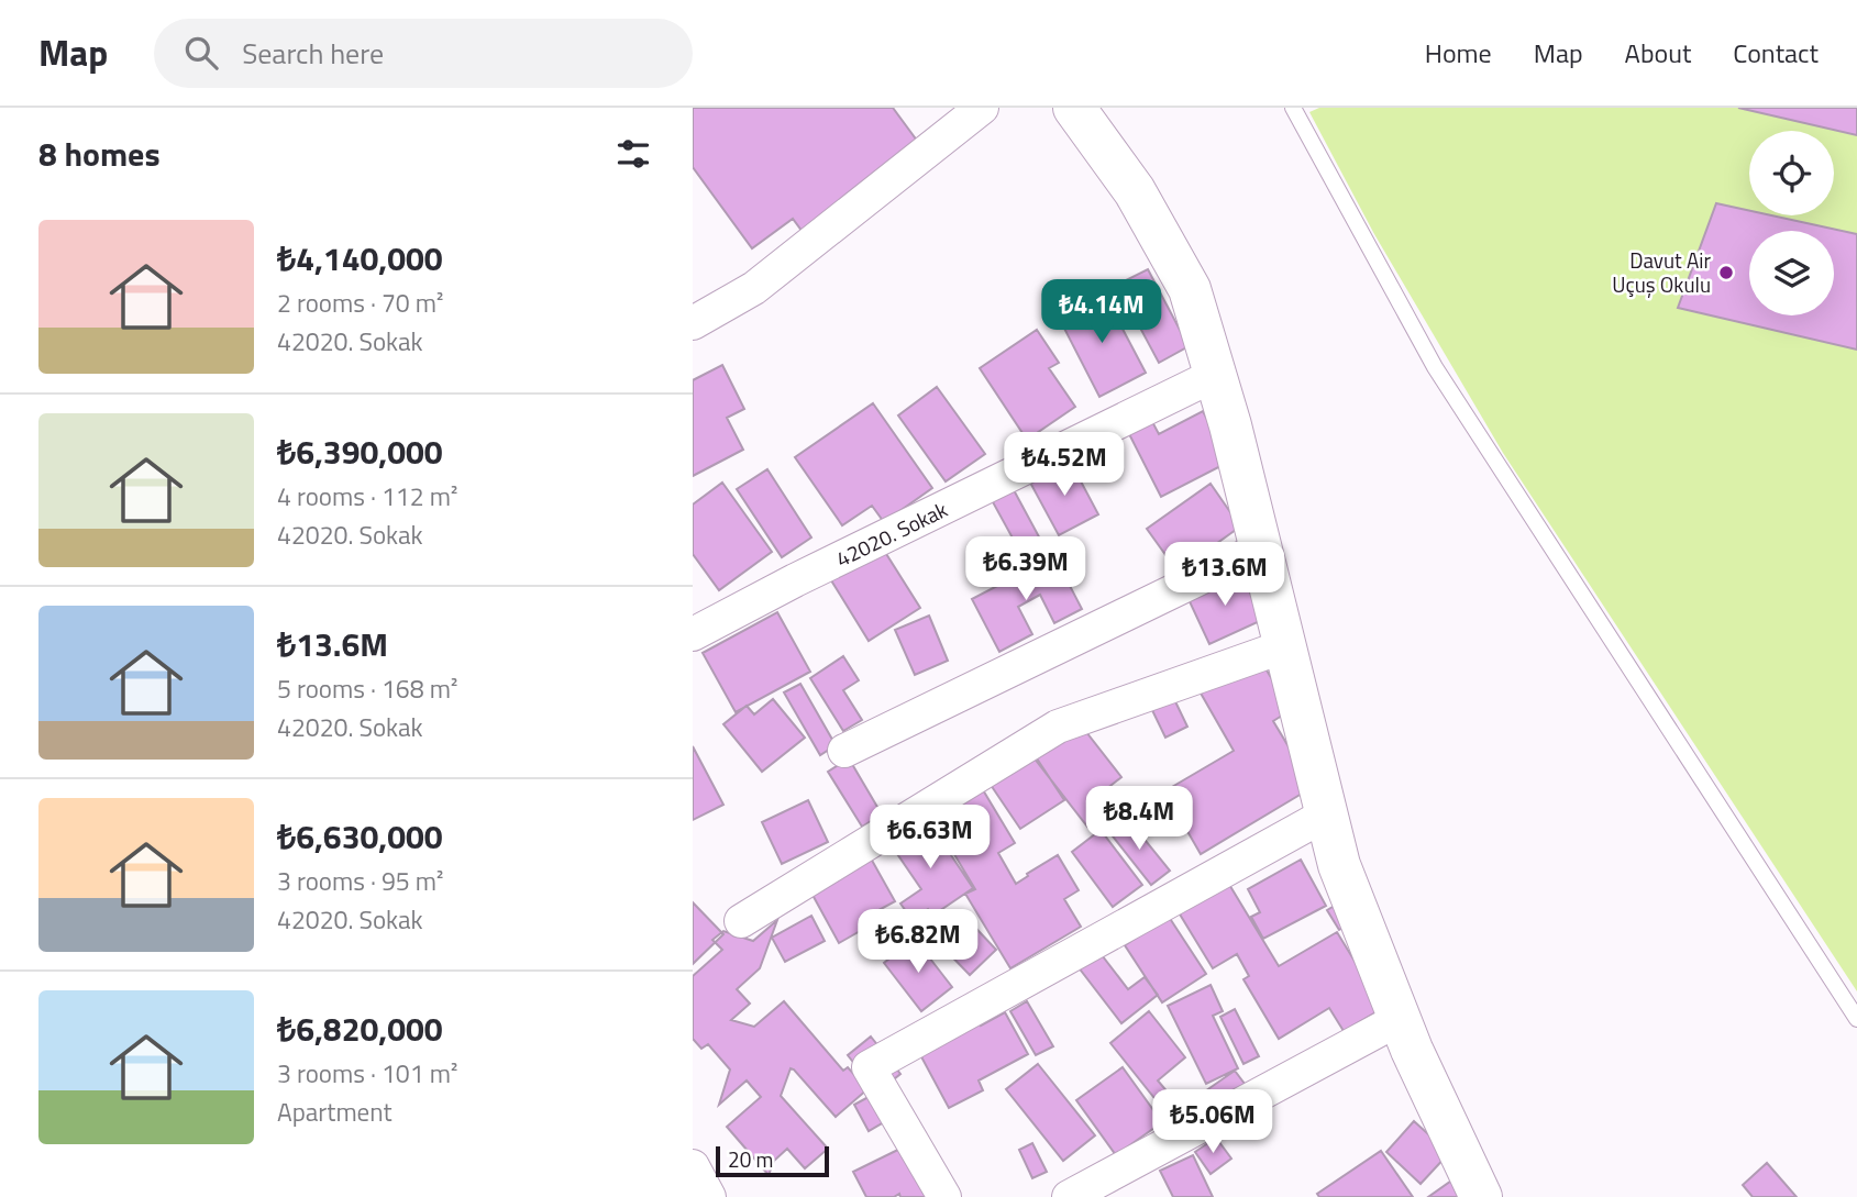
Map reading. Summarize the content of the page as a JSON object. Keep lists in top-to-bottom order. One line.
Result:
{"streets":{"street":["42020. Sokak"]},"places":["Davut Air Uçuş Okulu"],"scale_bar":"20 m","page":{"header":"Map","search":"Search here","nav":["Home","Map","About","Contact"],"heading":"8 homes","list":[{"name":"₺4,140,000","note":"2 rooms · 70 m² · 42020. Sokak"},{"name":"₺6,390,000","note":"4 rooms · 112 m² · 42020. Sokak"},{"name":"₺13.6M","note":"5 rooms · 168 m² · 42020. Sokak"},{"name":"₺6,630,000","note":"3 rooms · 95 m² · 42020. Sokak"},{"name":"₺6,820,000","note":"3 rooms · 101 m² · Apartment"}],"price":["₺4.14M","₺4.52M","₺6.39M","₺13.6M","₺8.4M","₺6.63M","₺6.82M","₺5.06M"],"scale":"20 m"}}
